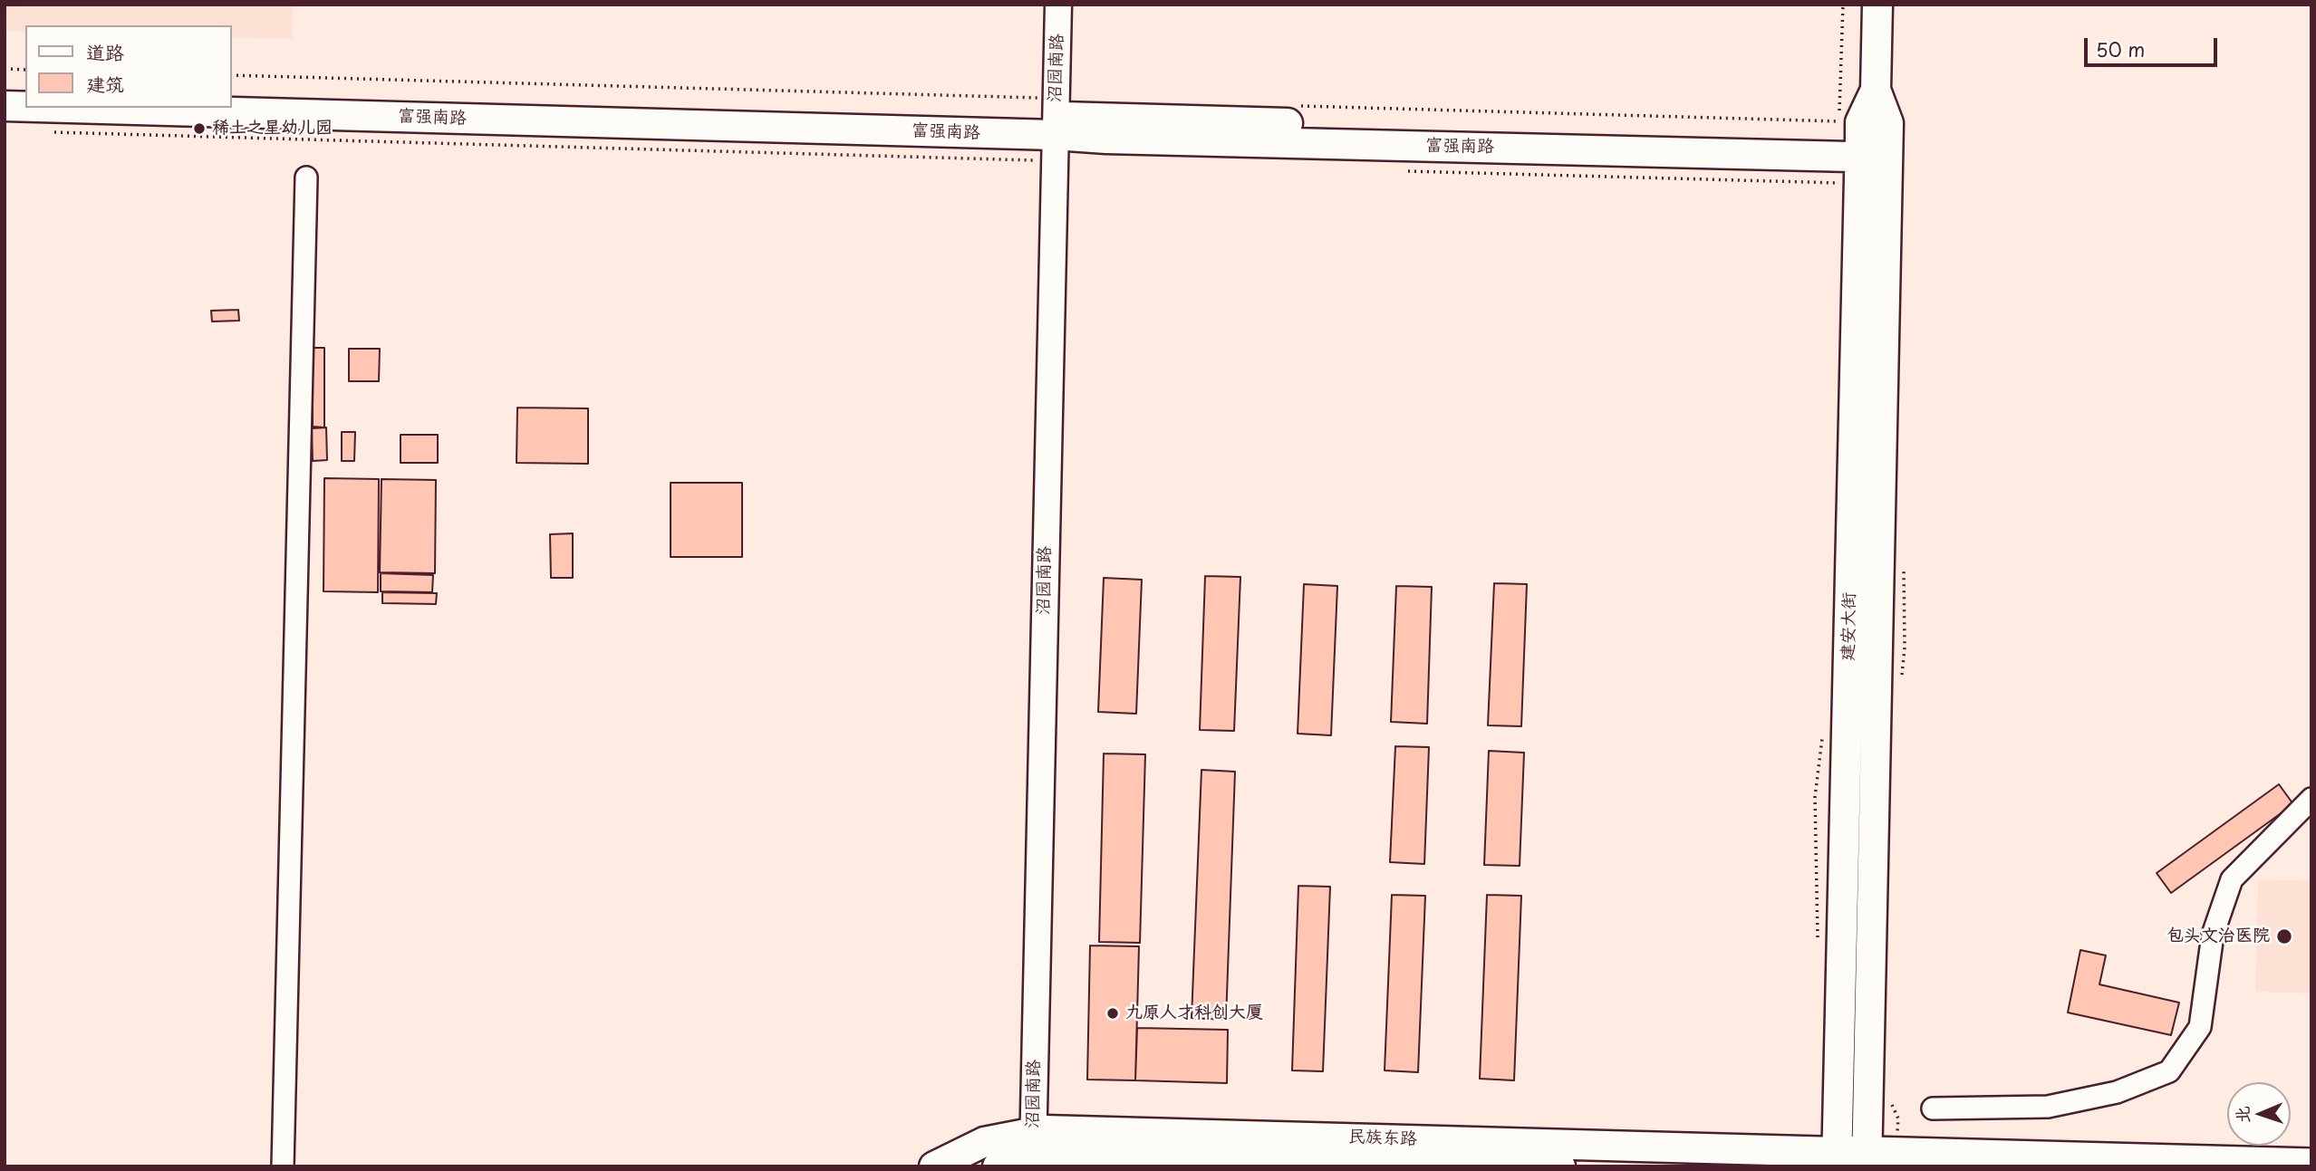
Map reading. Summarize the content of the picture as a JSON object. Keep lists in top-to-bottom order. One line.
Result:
{"streets":{"main road":["富强南路","建安大街","民族东路"],"street":["沼园南路"]},"crossings":[["沼园南路","富强南路"],["沼园南路","民族东路"],["富强南路","建安大街"],["建安大街","民族东路"]],"places":["稀土之星幼儿园","包头文治医院","九原人才科创大厦"],"legend":["道路","建筑"],"scale_bar":"50 m","north":"left"}
